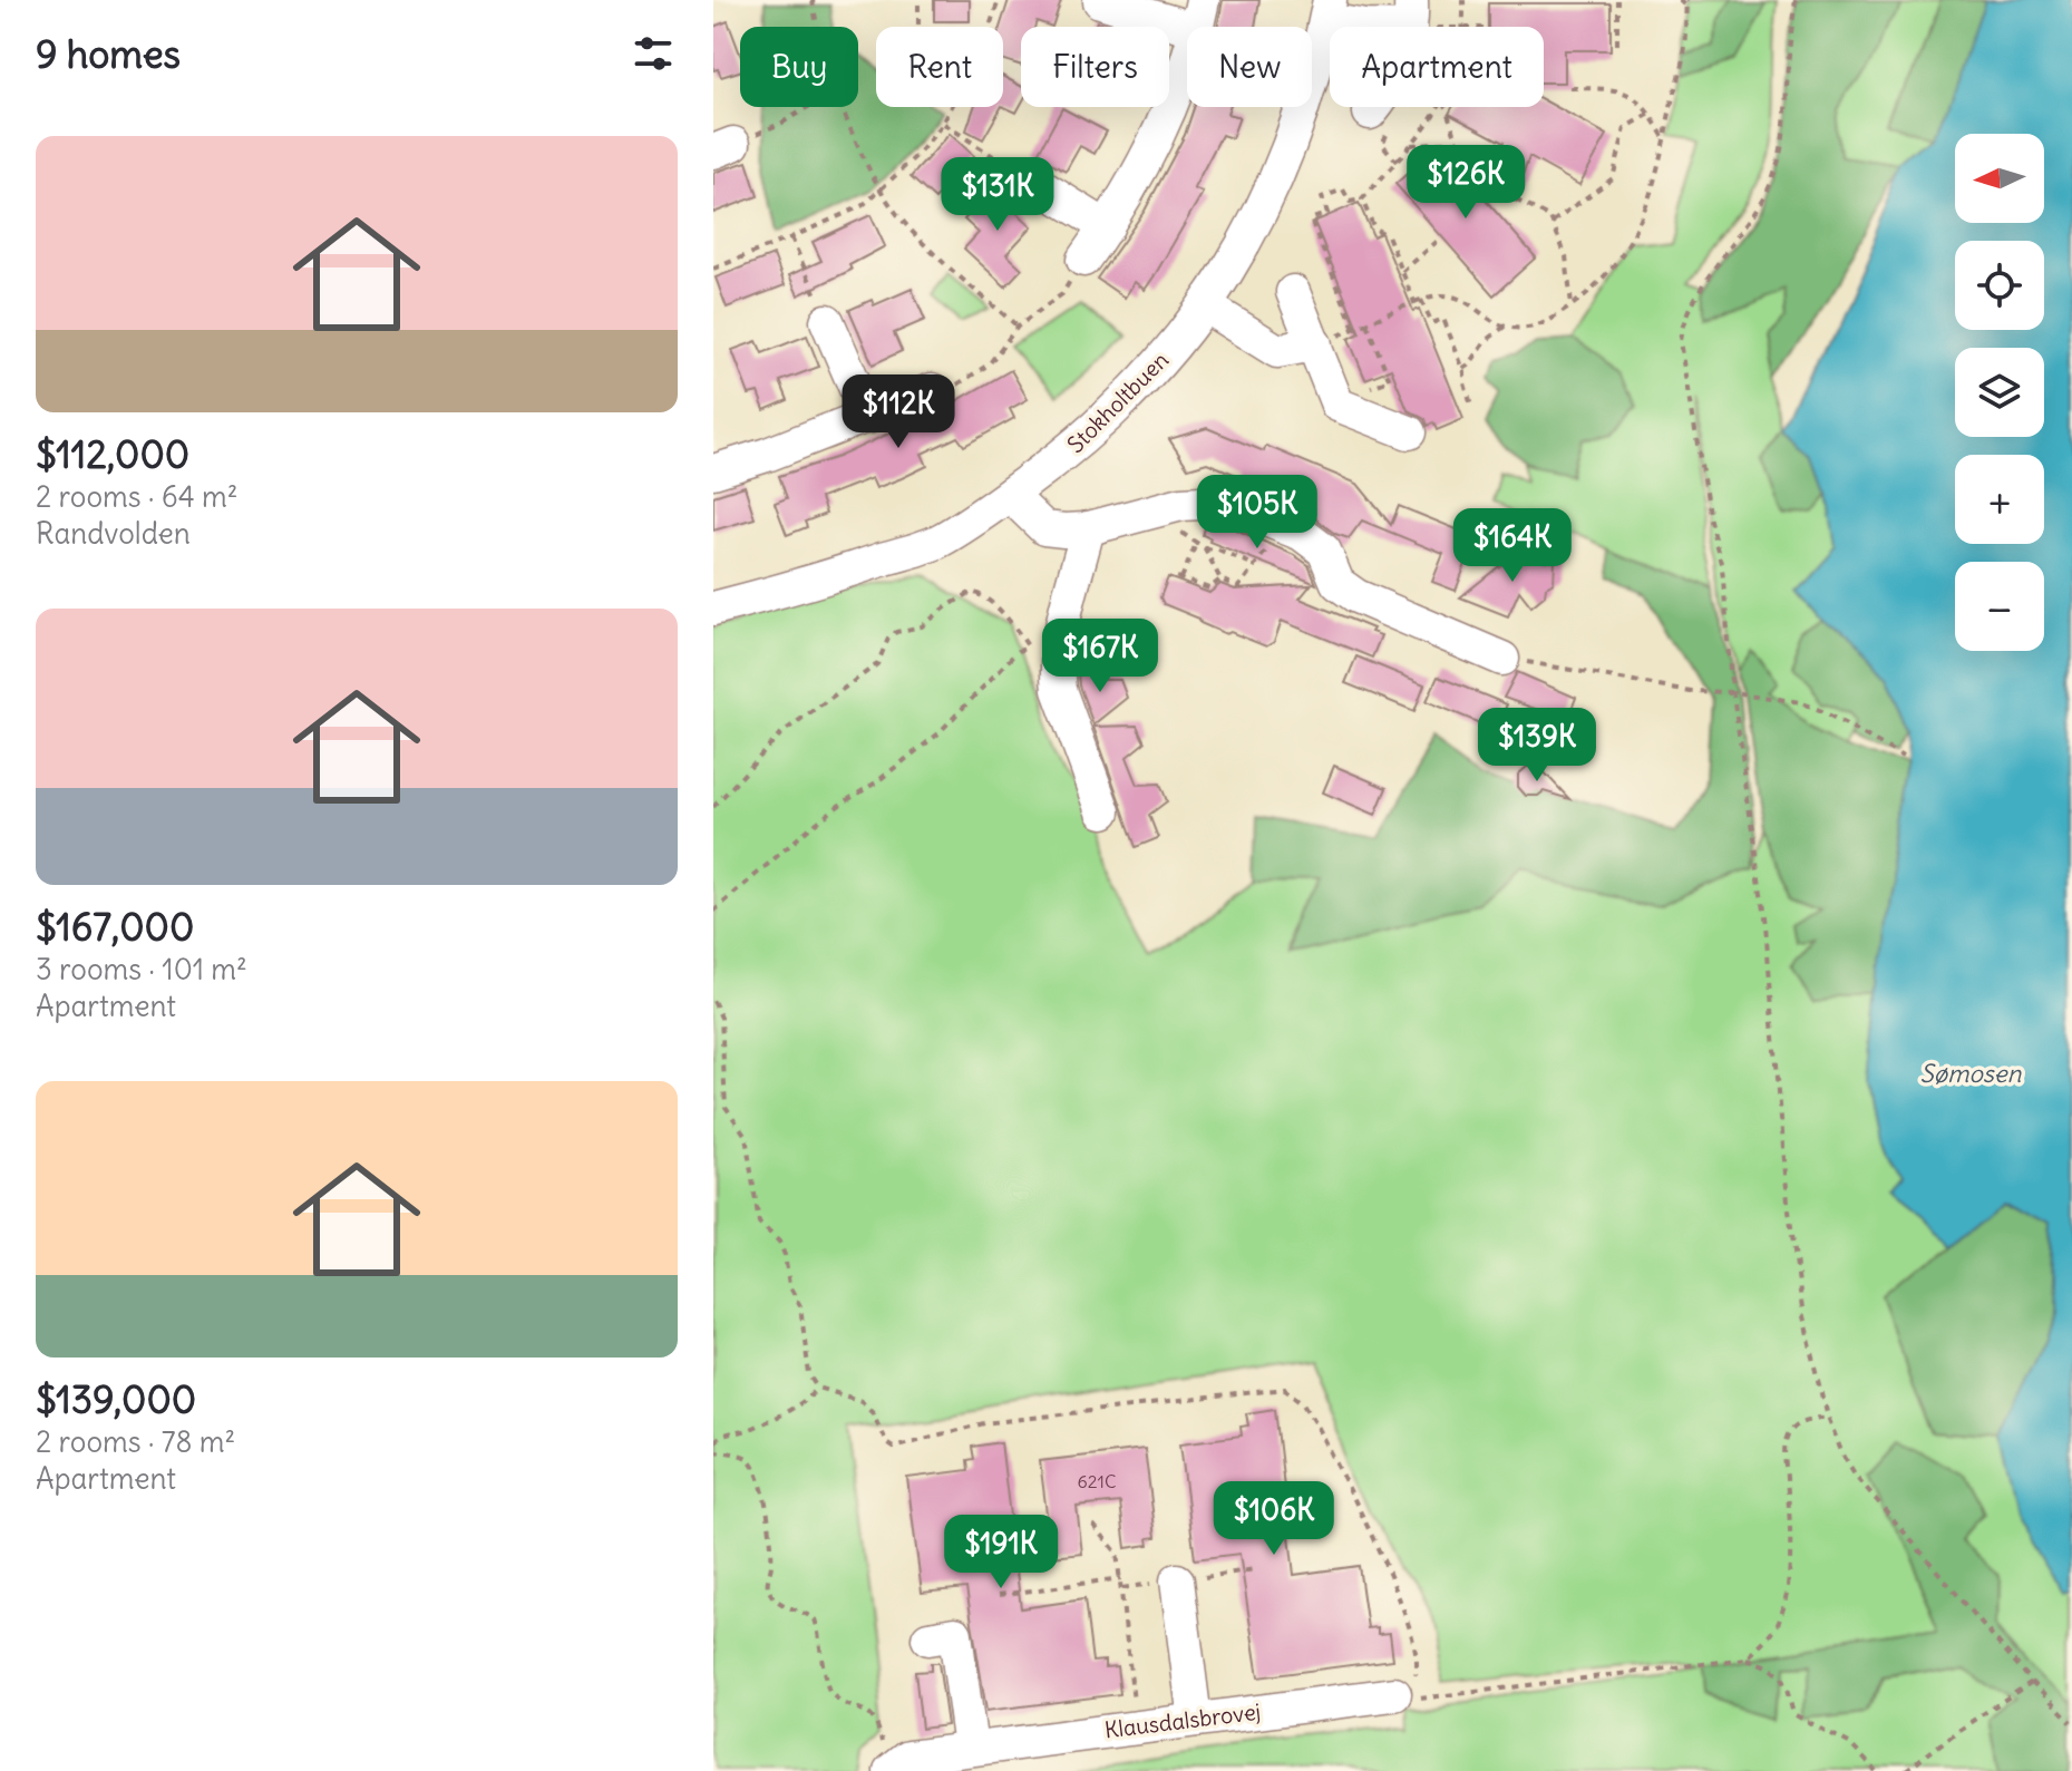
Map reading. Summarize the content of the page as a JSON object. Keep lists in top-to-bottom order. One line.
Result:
{"streets":{"street":["Stokholtbuen","Klausdalsbrovej"]},"water":["Sømosen"],"house_numbers":["621C"],"north":"left","page":{"heading":"9 homes","chip":["Buy","Rent","Filters","New","Apartment"],"list":[{"name":"$112,000","note":"2 rooms · 64 m² · Randvolden"},{"name":"$167,000","note":"3 rooms · 101 m² · Apartment"},{"name":"$139,000","note":"2 rooms · 78 m² · Apartment"}],"map_buttons":["+","−"],"price":["$126K","$131K","$112K","$105K","$164K","$167K","$139K","$106K","$191K"]}}
